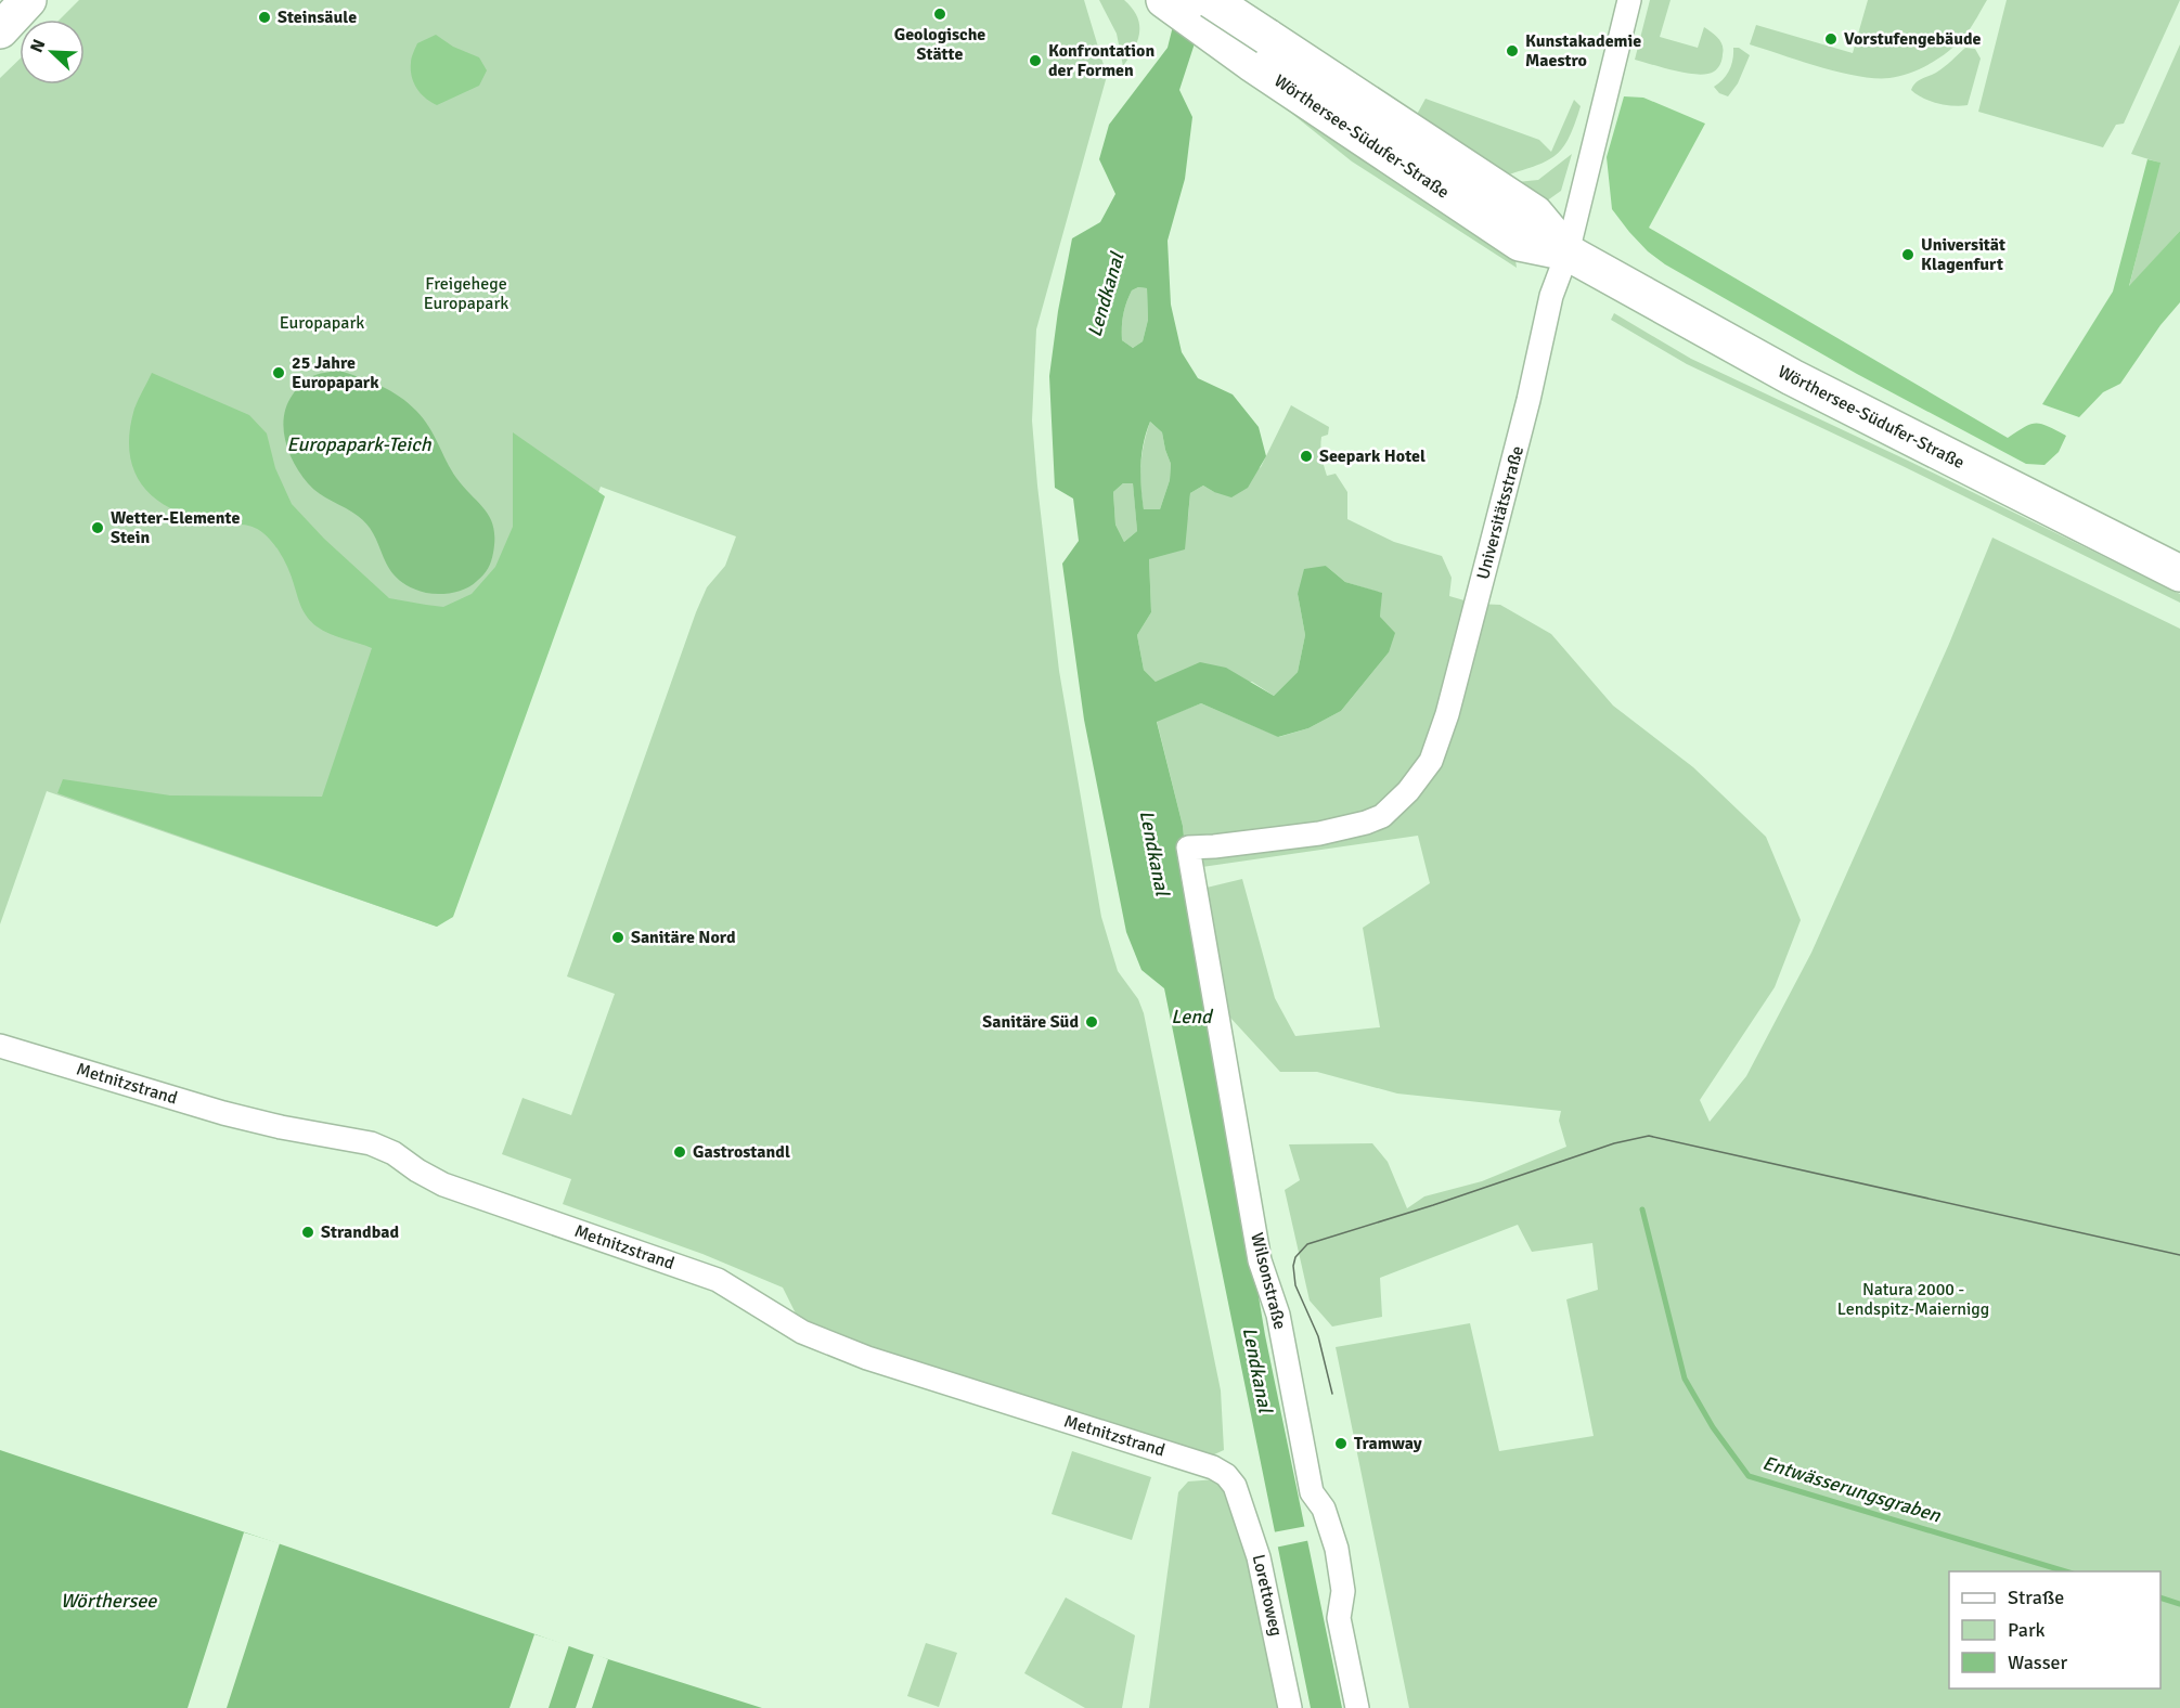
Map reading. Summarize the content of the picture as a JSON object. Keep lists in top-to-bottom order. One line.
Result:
{"streets":{"main road":["Wörthersee-Südufer-Straße"],"street":["Universitätsstraße","Metnitzstrand","Wilsonstraße","Lorettoweg"]},"crossings":[["Wörthersee-Südufer-Straße","Universitätsstraße"],["Universitätsstraße","Wilsonstraße"],["Metnitzstrand","Lorettoweg"]],"water":["Lendkanal","Europapark-Teich","Lend","Entwässerungsgraben","Wörthersee"],"parks":["Freigehege Europapark","Europapark","Natura 2000 - Lendspitz-Maiernigg"],"places":["Geologische Stätte","Steinsäule","Vorstufengebäude","Kunstakademie Maestro","Konfrontation der Formen","Universität Klagenfurt","25 Jahre Europapark","Seepark Hotel","Wetter-Elemente Stein","Sanitäre Nord","Sanitäre Süd","Gastrostandl","Strandbad","Tramway"],"legend":["Straße","Park","Wasser"],"north":"top left"}
